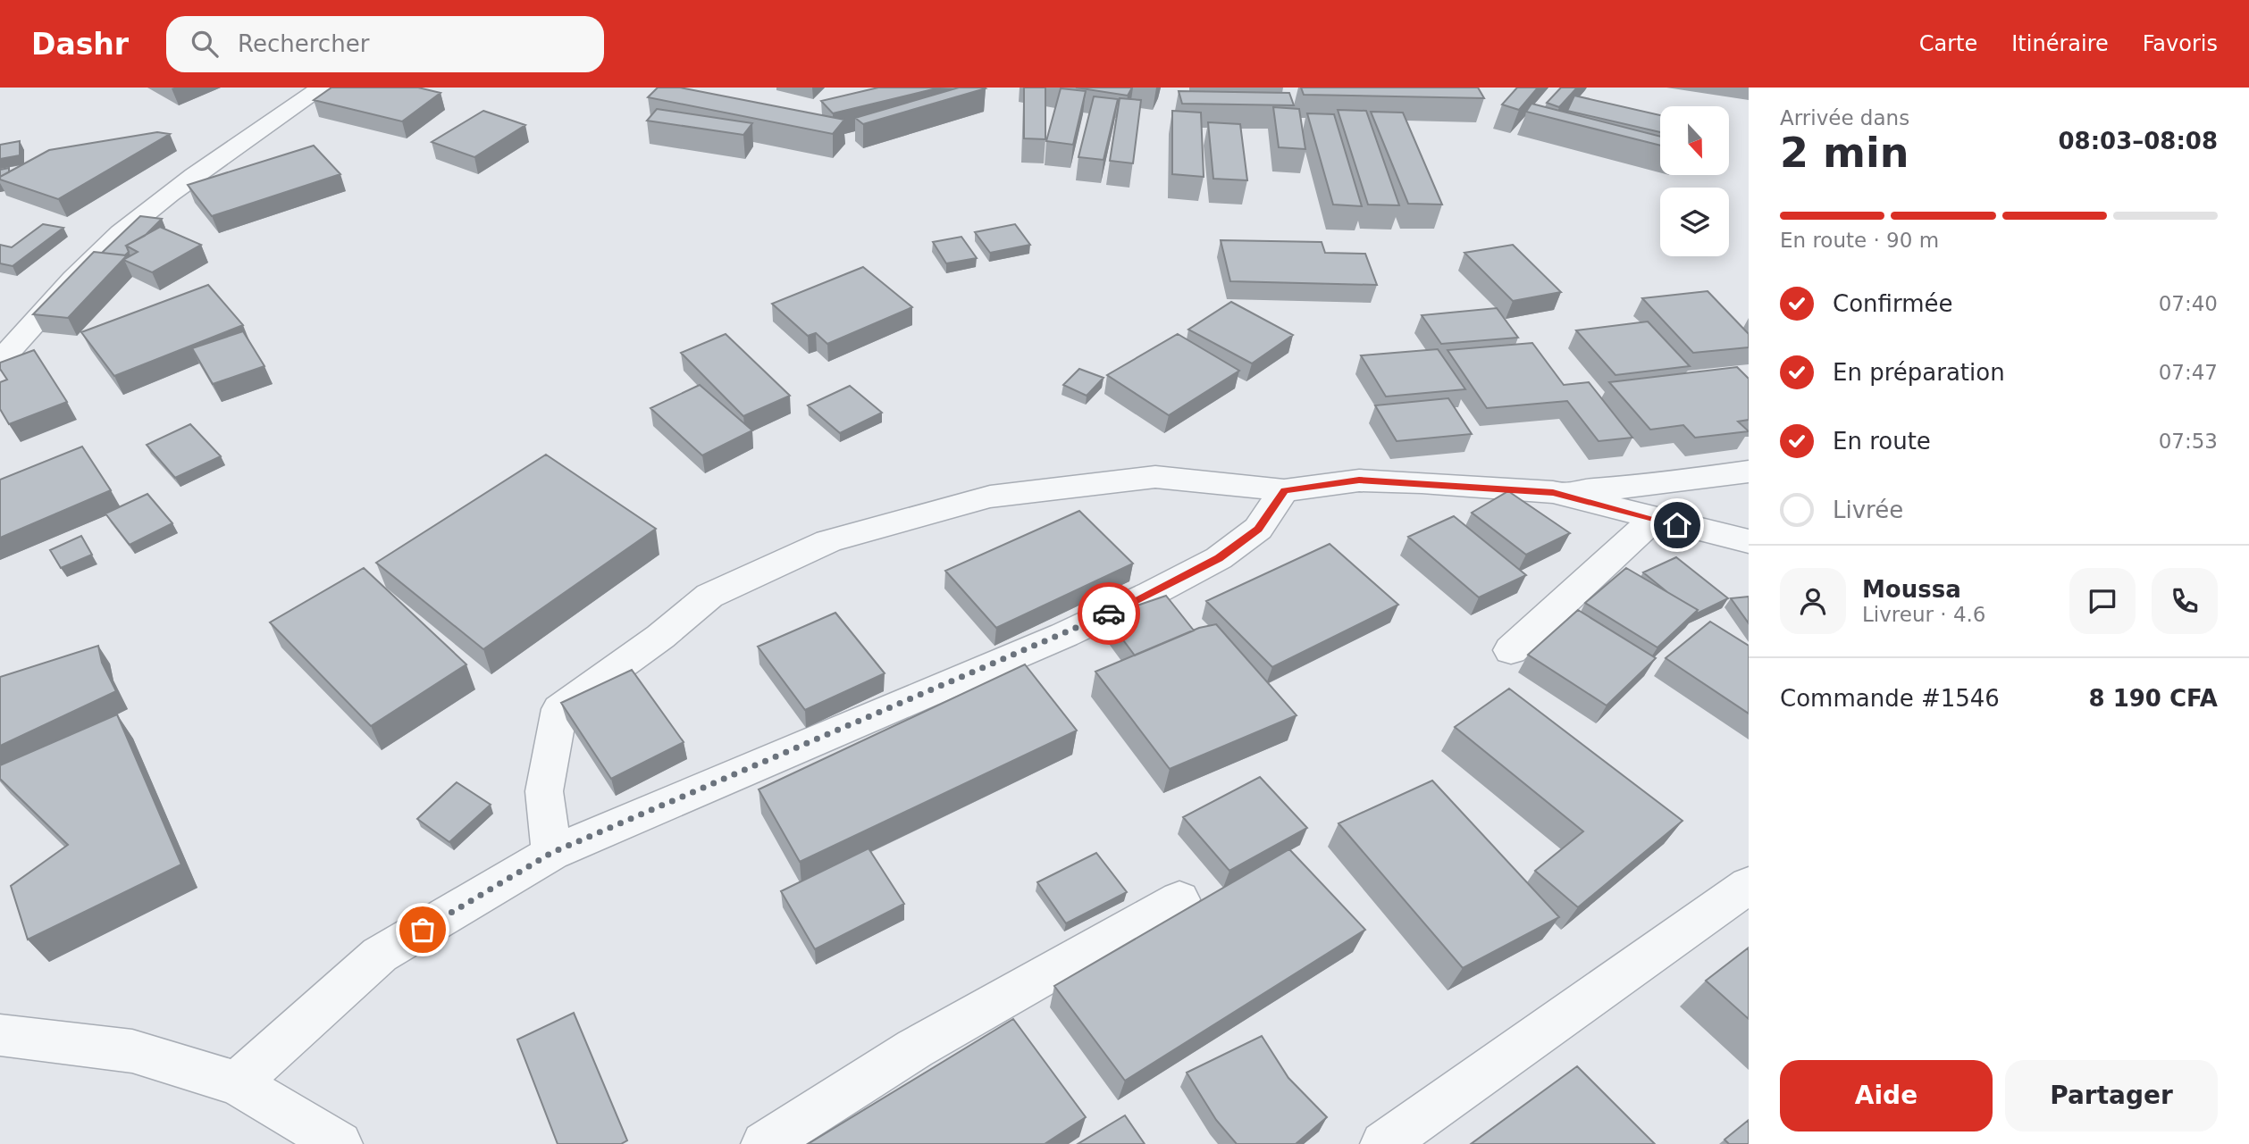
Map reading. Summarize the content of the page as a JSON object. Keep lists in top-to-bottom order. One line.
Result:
{"north":"bottom","page":{"header":"Dashr","search":"Rechercher","nav":["Carte","Itinéraire","Favoris"],"heading":["2 min","Arrivée dans","08:03–08:08"],"panel":["Moussa","Livreur · 4.6","Commande #1546","8 190 CFA"],"bar":"En route · 90 m","list":[["Confirmée","07:40"],["En préparation","07:47"],["En route","07:53"],"Livrée"],"buttons":["Aide","Partager"]}}
